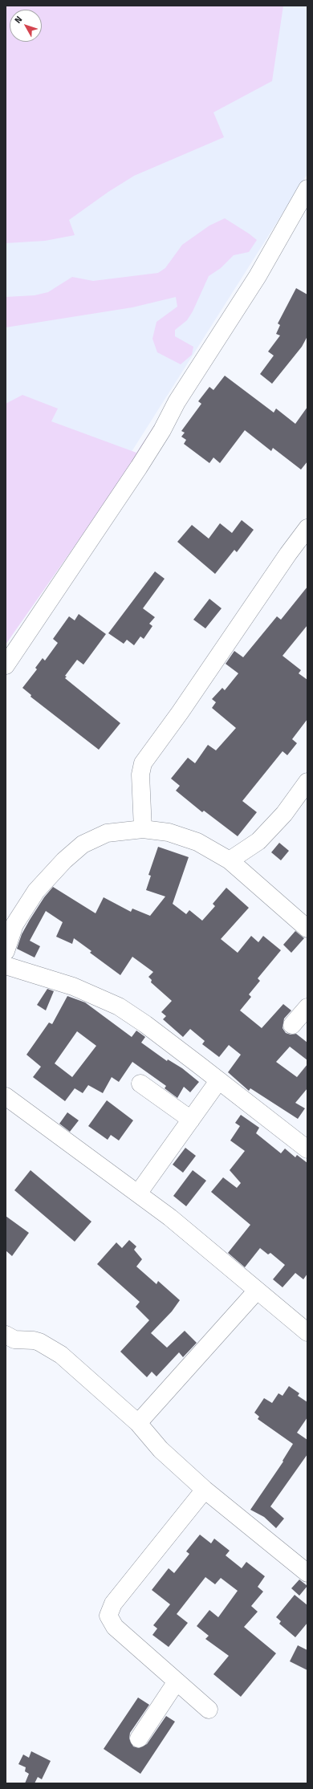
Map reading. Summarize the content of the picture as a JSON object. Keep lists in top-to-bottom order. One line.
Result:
{"north":"top left"}
